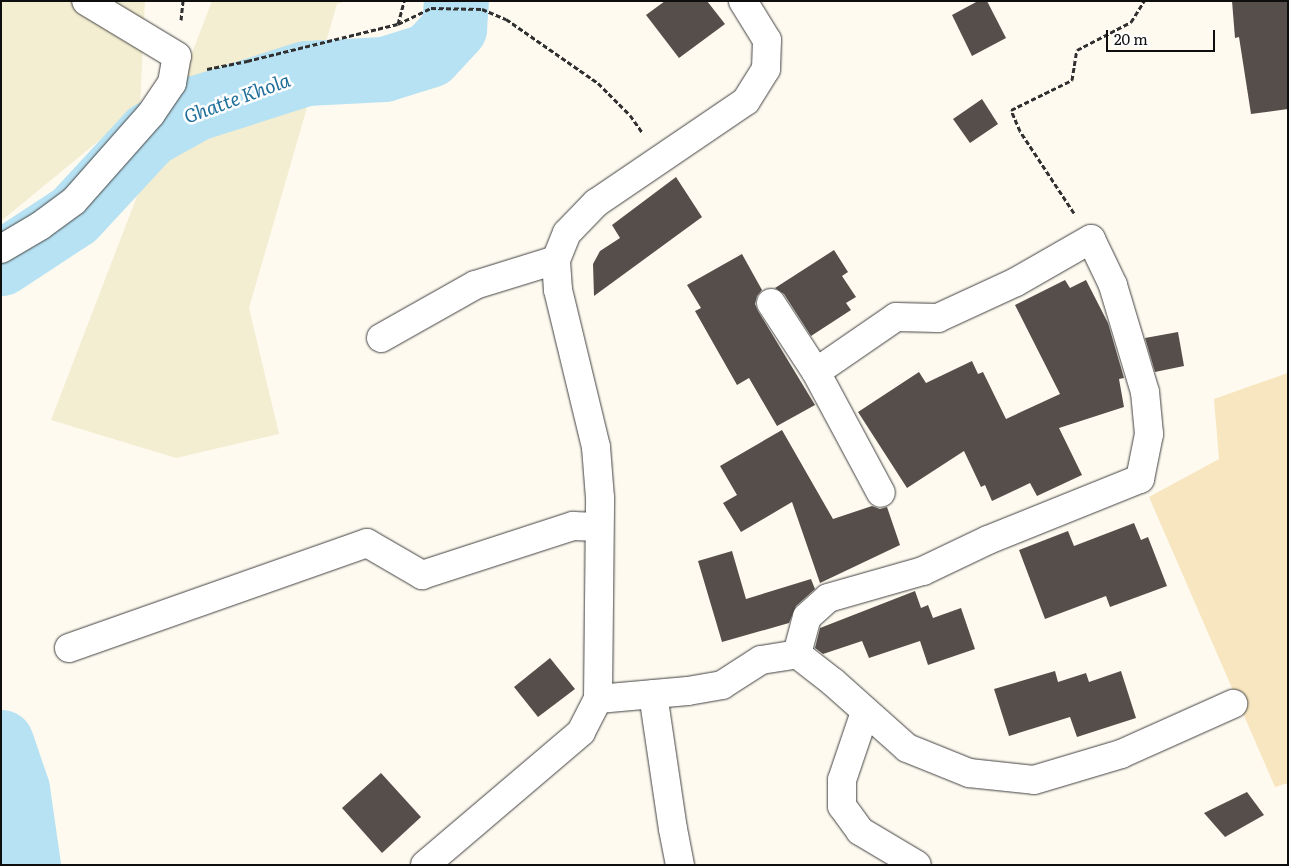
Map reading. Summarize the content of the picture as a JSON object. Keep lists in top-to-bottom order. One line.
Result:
{"water":["Ghatte Khola"],"scale_bar":"20 m"}
